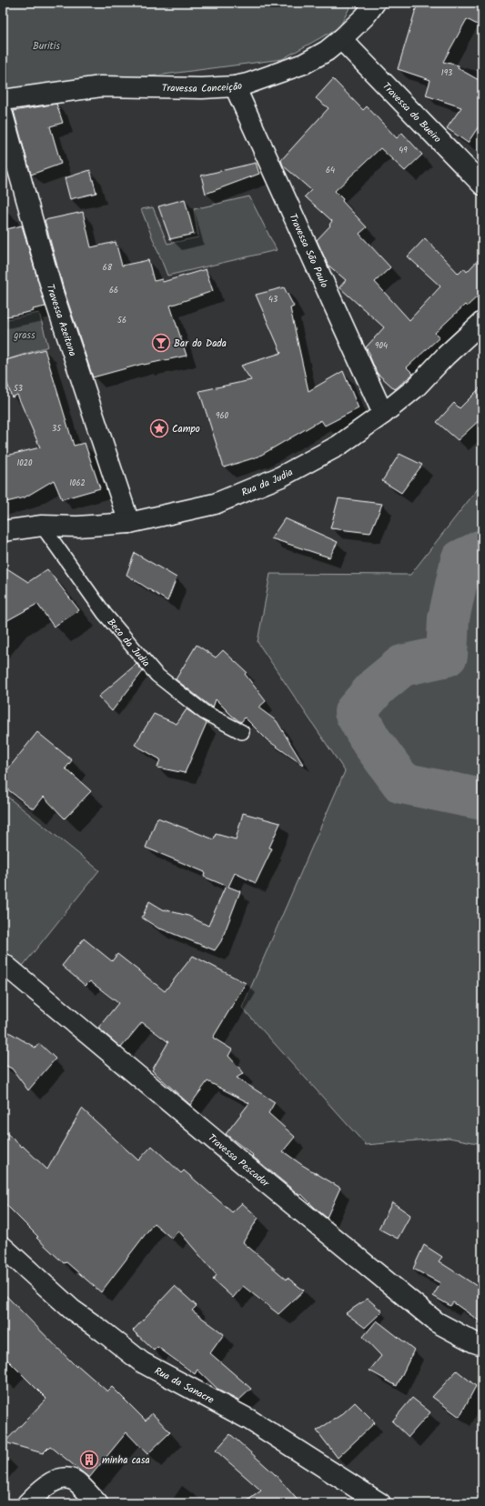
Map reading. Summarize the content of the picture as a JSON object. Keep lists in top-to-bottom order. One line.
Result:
{"streets":{"street":["Travessa Conceição","Travessa do Bueiro","Travessa São Paulo","Travessa Azeitona","Rua da Judia","Travessa Pescador","Rua da Sanacre"],"lane":["Beco da Judia"]},"crossings":[["Travessa Conceição","Travessa do Bueiro"],["Travessa Conceição","Travessa São Paulo"],["Travessa São Paulo","Rua da Judia"],["Travessa Azeitona","Rua da Judia"],["Rua da Judia","Beco da Judia"]],"parks":["Buritis","grass"],"places":{"bar":["Bar do Dada"],"place":["Campo"],"building":["minha casa"]},"house_numbers":["193","49","64","68","66","43","56","904","53","960","35","1020","1062"]}
